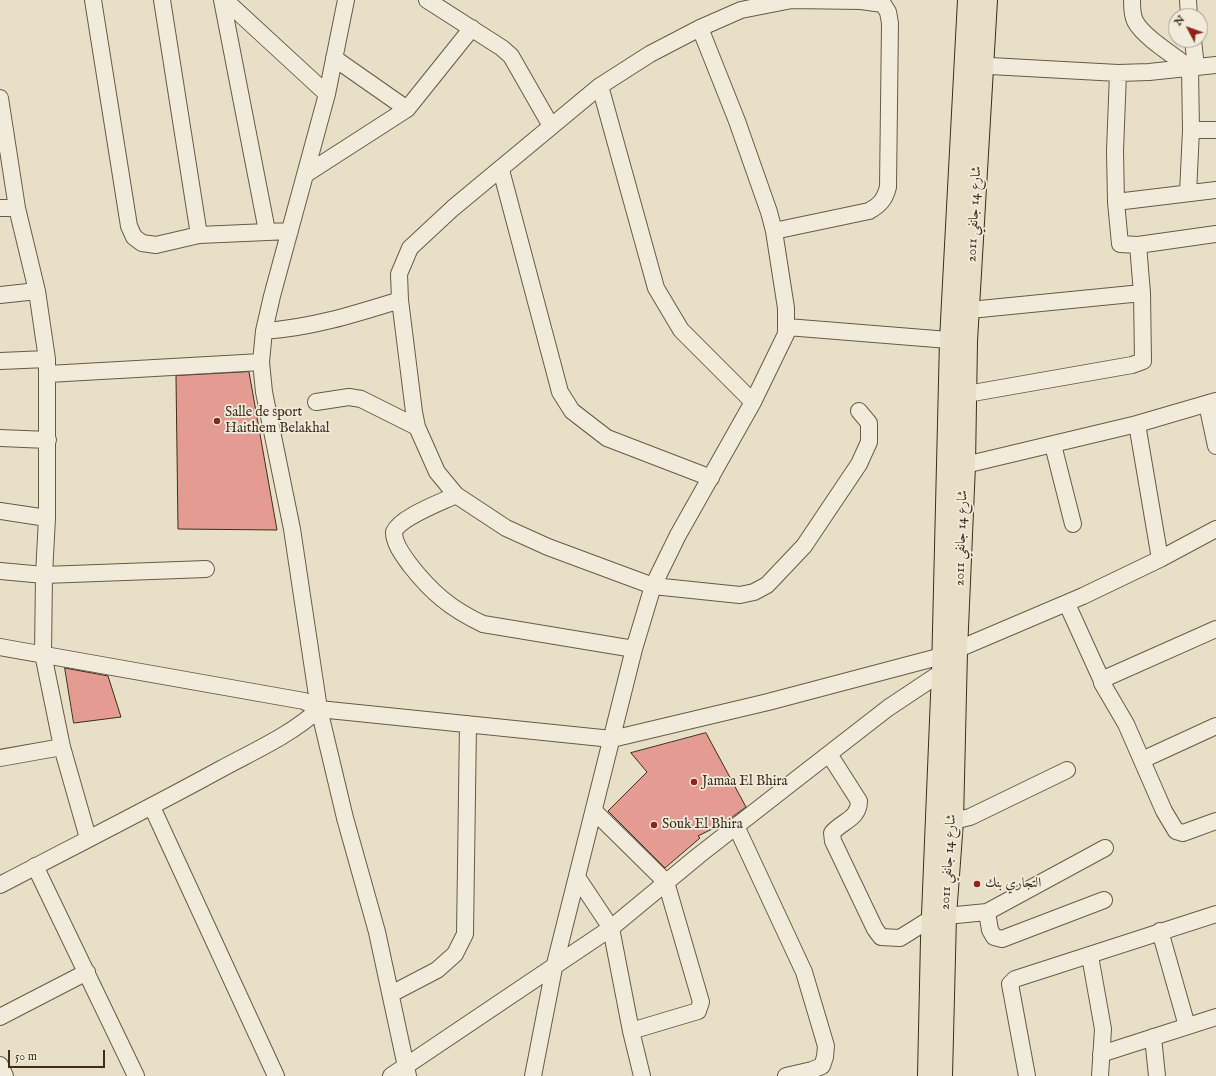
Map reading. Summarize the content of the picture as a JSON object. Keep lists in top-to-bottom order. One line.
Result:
{"streets":{"main road":["شارع 14 جانفي 2011"]},"places":["Salle de sport Haithem Belakhal","Jamaa El Bhira","Souk El Bhira","التجاري بنك"],"scale_bar":"50 m","north":"top left"}
